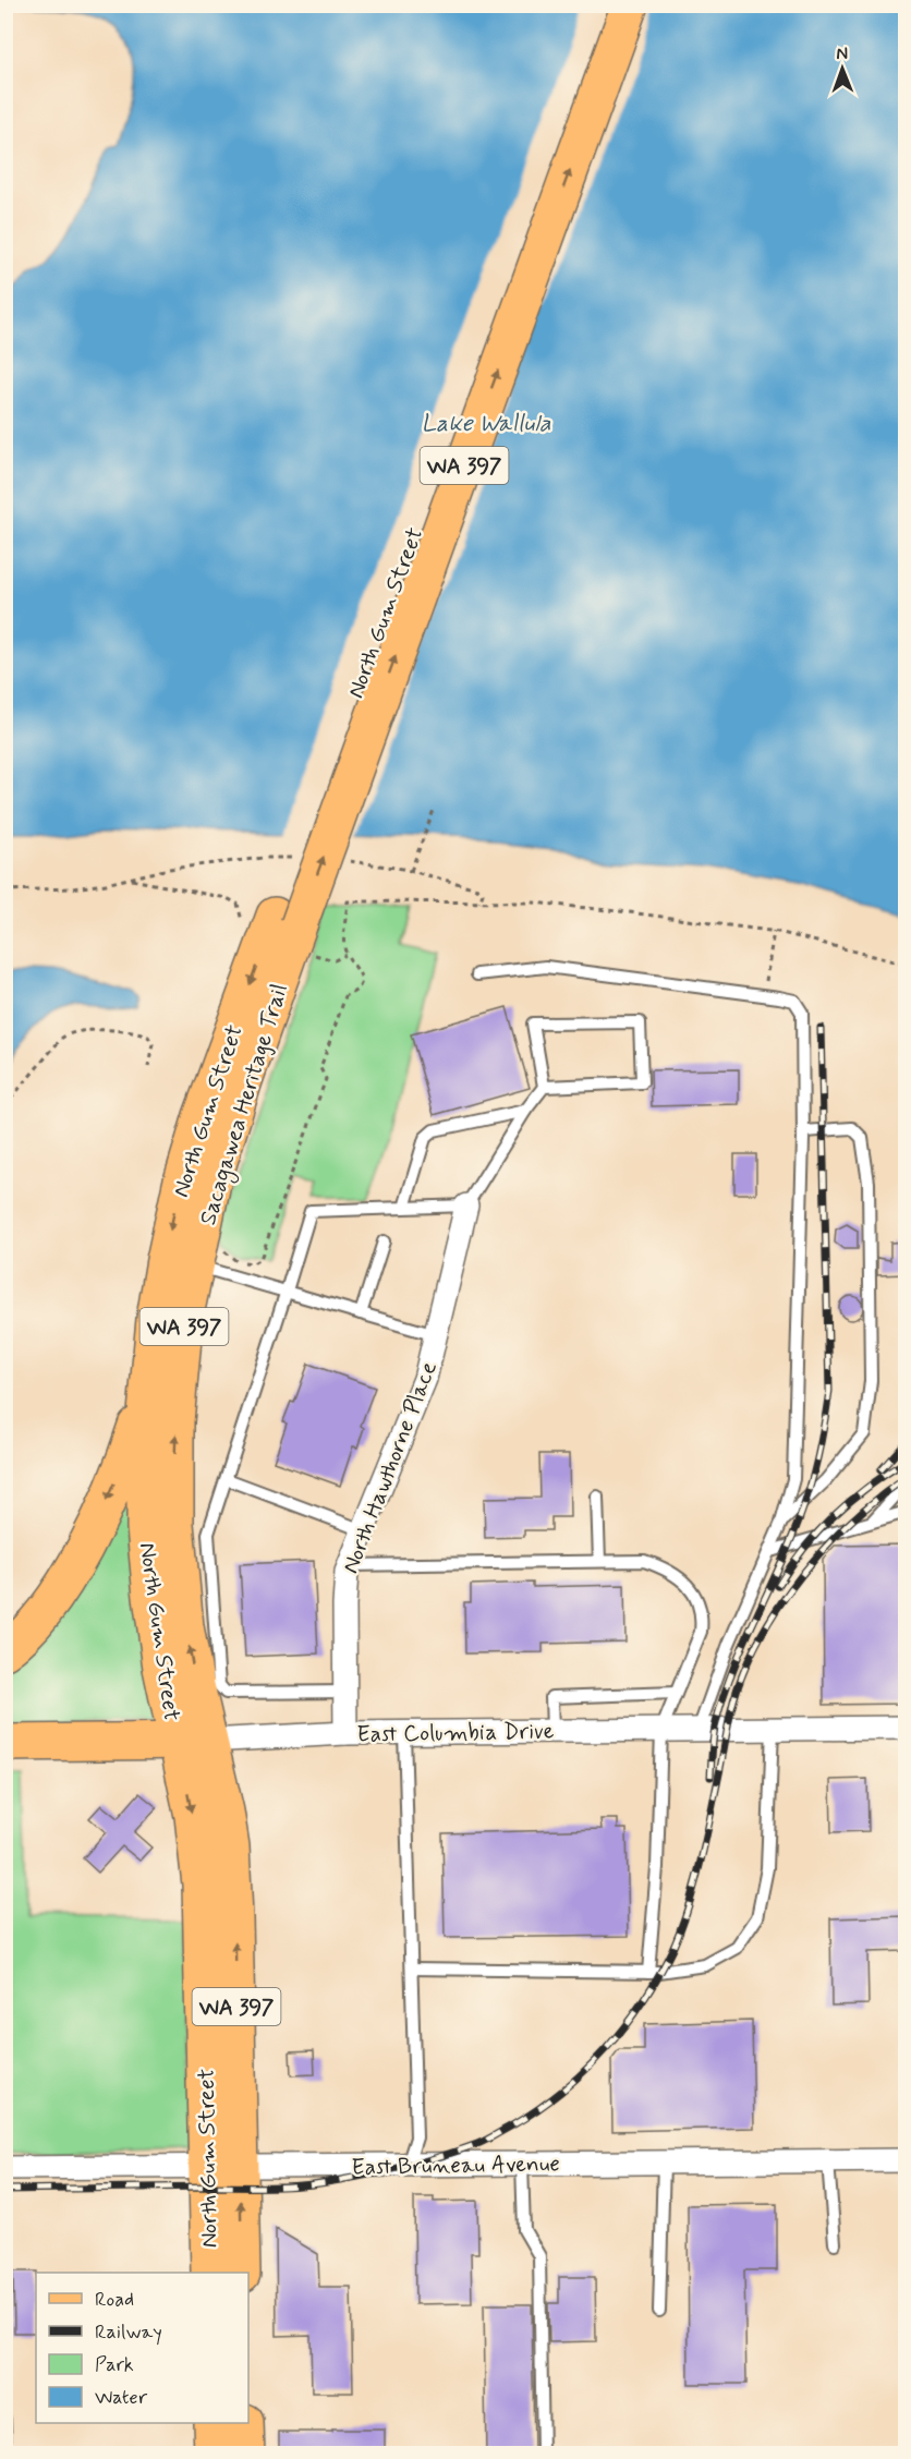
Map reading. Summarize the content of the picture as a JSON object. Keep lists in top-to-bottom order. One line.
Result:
{"streets":{"main road":["WA 397","North Gum Street","East Columbia Drive"],"street":["North Hawthorne Place","East Bruneau Avenue"],"path":["Sacagawea Heritage Trail"]},"crossings":[["North Gum Street","Sacagawea Heritage Trail"],["North Gum Street","East Columbia Drive"],["North Gum Street","East Bruneau Avenue"],["North Hawthorne Place","East Columbia Drive"]],"water":["Lake Wallula"],"legend":["Road","Railway","Park","Water"],"north":"top"}
